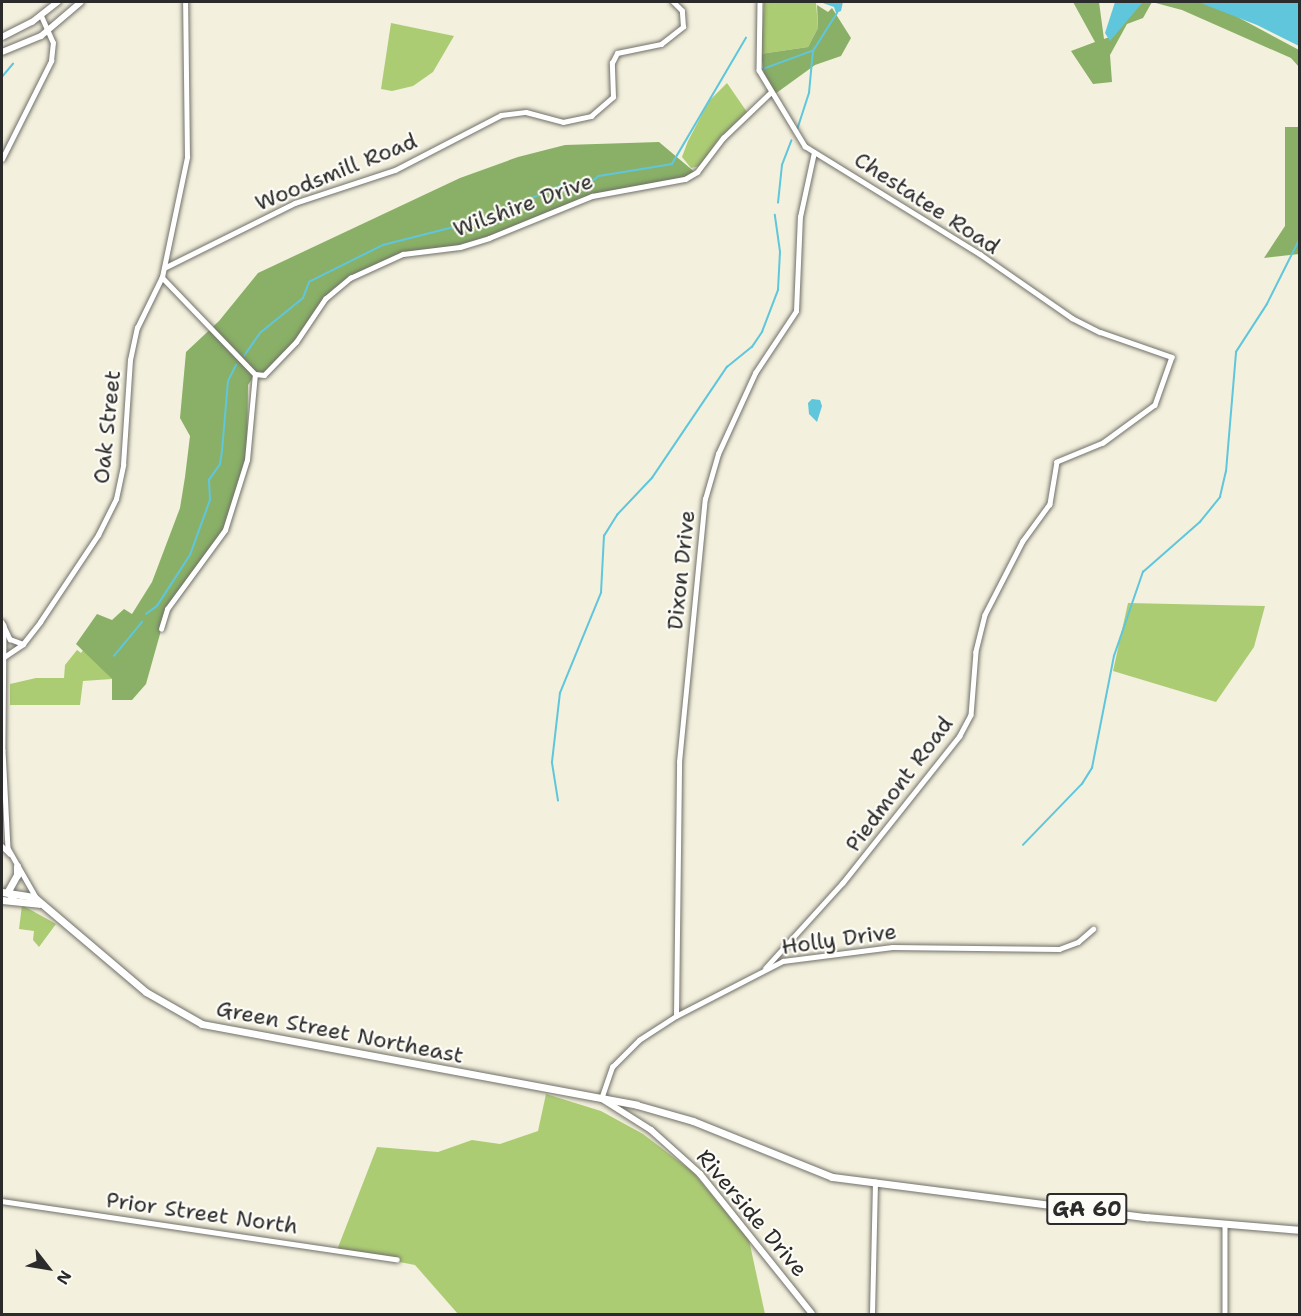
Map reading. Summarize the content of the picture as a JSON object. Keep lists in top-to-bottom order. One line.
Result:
{"streets":{"highway":["Green Street Northeast","GA 60"],"main road":["Riverside Drive"],"street":["Woodsmill Road","Chestatee Road","Wilshire Drive","Oak Street","Dixon Drive","Piedmont Road","Holly Drive","Prior Street North"]},"crossings":[["Woodsmill Road","Oak Street"],["Chestatee Road","Wilshire Drive"],["Chestatee Road","Dixon Drive"],["Chestatee Road","Piedmont Road"],["Dixon Drive","Holly Drive"],["Holly Drive","Green Street Northeast"],["Holly Drive","Riverside Drive"],["Green Street Northeast","GA 60"],["Green Street Northeast","Riverside Drive"]],"north":"bottom right"}
